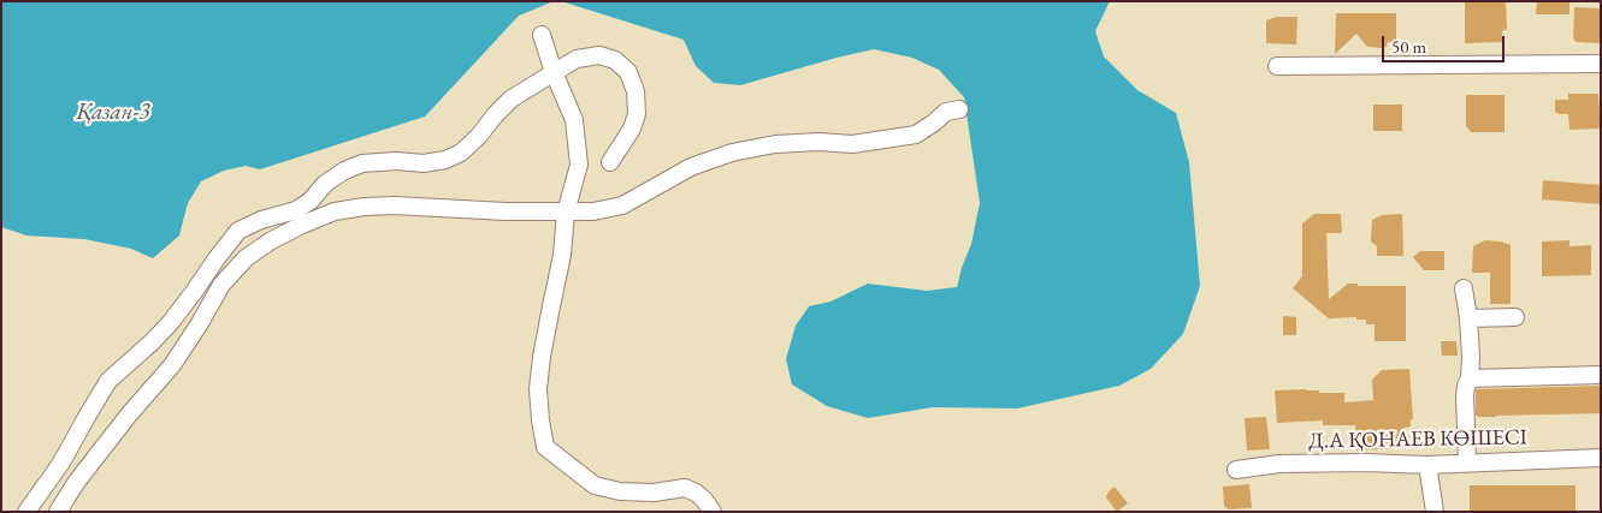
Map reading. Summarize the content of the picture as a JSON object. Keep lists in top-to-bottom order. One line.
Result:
{"streets":{"street":["Д.А ҚОНАЕВ КӨШЕСІ"]},"water":["Қазан-3"],"scale_bar":"50 m"}
